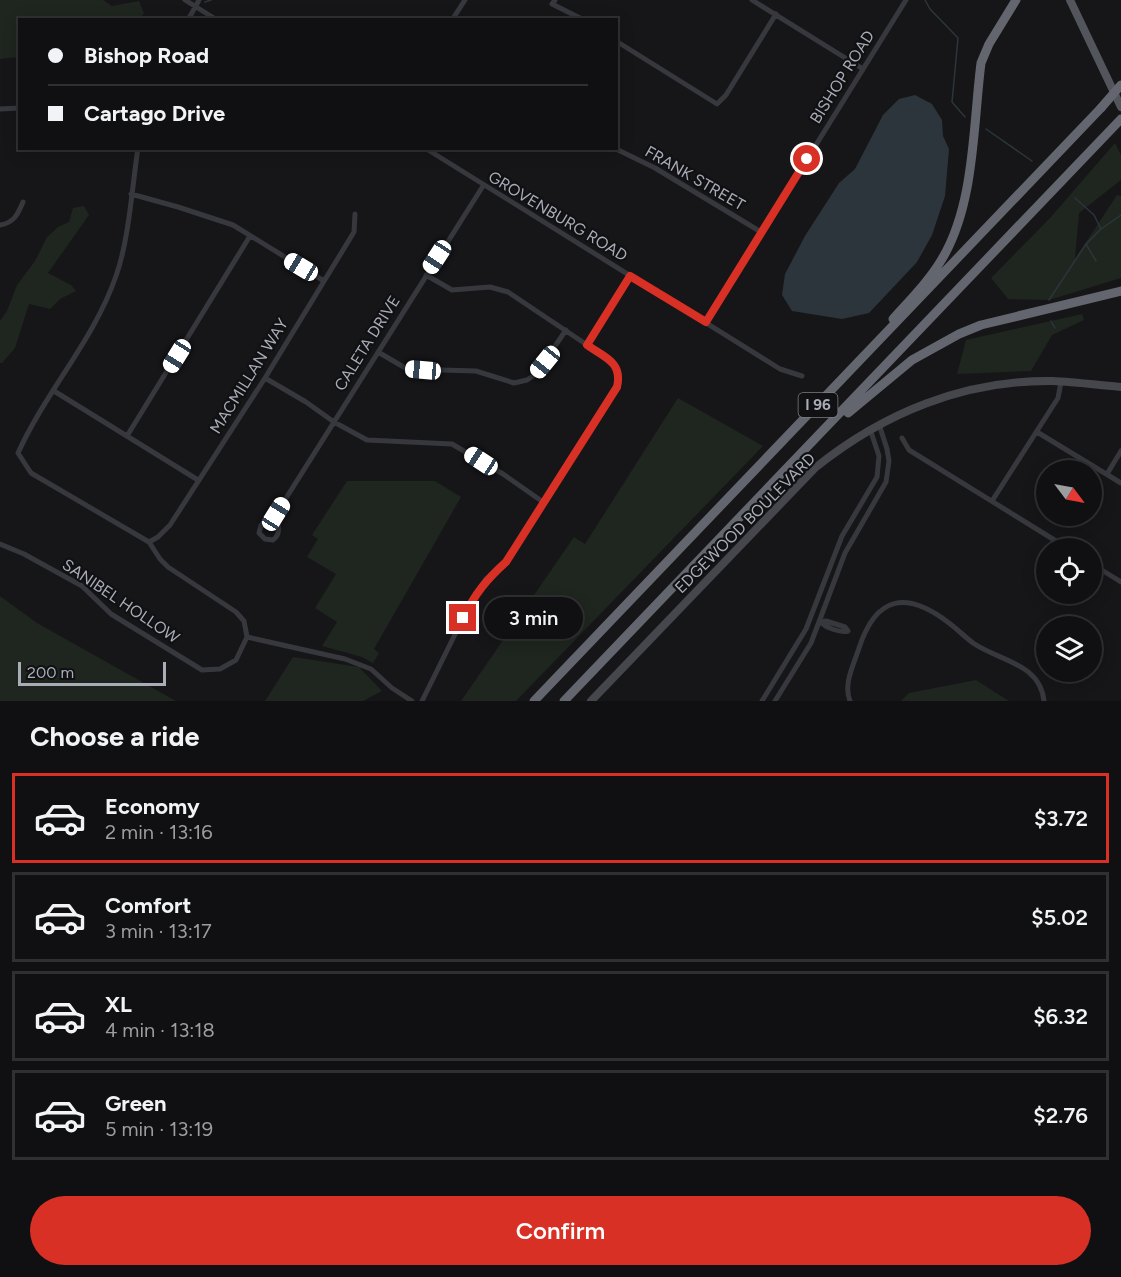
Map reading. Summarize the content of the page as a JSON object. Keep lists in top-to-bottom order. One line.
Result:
{"streets":{"highway":["I 96"],"street":["BISHOP ROAD","FRANK STREET","GROVENBURG ROAD","CALETA DRIVE","MACMILLAN WAY","EDGEWOOD BOULEVARD","SANIBEL HOLLOW"]},"crossings":[["BISHOP ROAD","FRANK STREET"],["BISHOP ROAD","GROVENBURG ROAD"],["GROVENBURG ROAD","CALETA DRIVE"]],"scale_bar":"200 m","north":"bottom right","page":{"banner":["Bishop Road","Cartago Drive"],"bubble":"3 min","scale":"200 m","heading":"Choose a ride","list":[{"name":"Economy","note":"2 min · 13:16","value":"$3.72"},{"name":"Comfort","note":"3 min · 13:17","value":"$5.02"},{"name":"XL","note":"4 min · 13:18","value":"$6.32"},{"name":"Green","note":"5 min · 13:19","value":"$2.76"}],"buttons":"Confirm"}}
